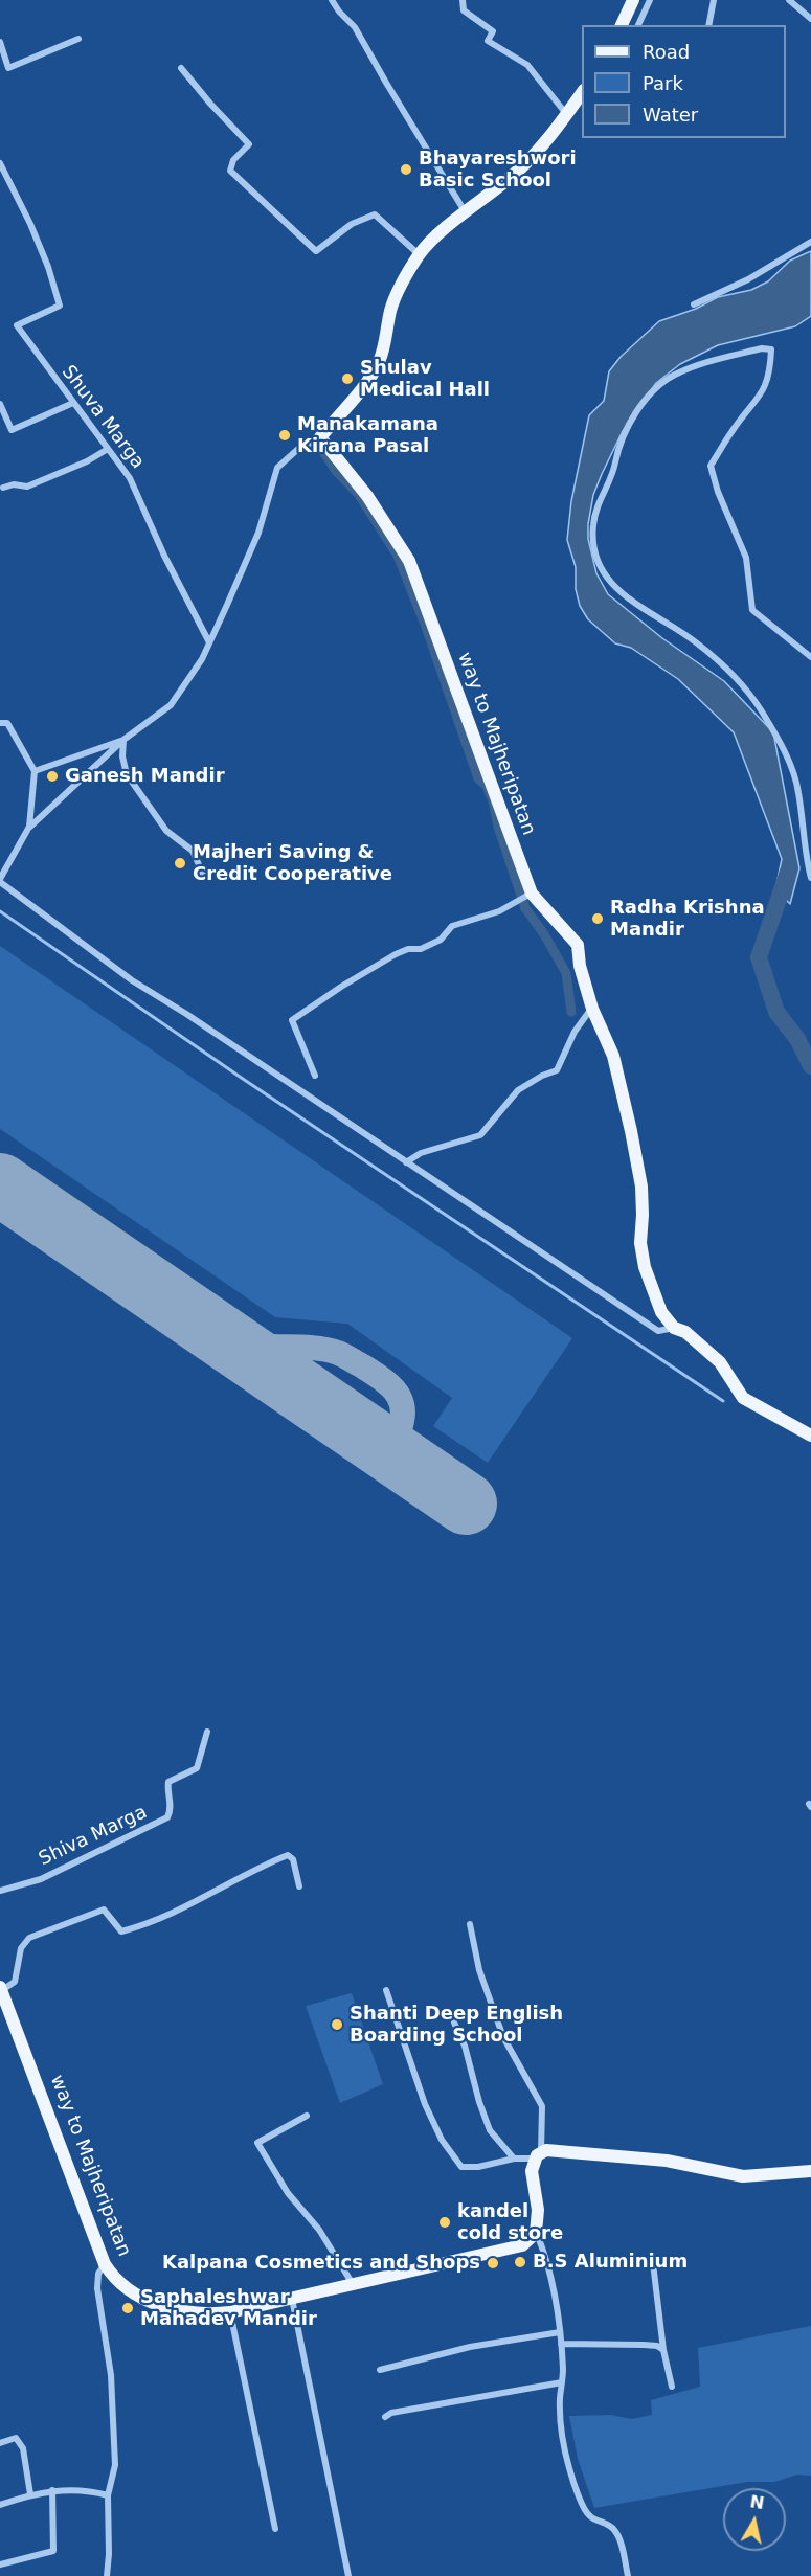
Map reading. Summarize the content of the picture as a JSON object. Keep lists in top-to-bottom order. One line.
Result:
{"streets":{"main road":["way to Majheripatan"],"street":["Shuva Marga","Shiva Marga"]},"places":["Bhayareshwori Basic School","Shulav Medical Hall","Manakamana Kirana Pasal","Ganesh Mandir","Majheri Saving & Credit Cooperative","Radha Krishna Mandir","Shanti Deep English Boarding School","kandel cold store","B.S Aluminium","Kalpana Cosmetics and Shops","Saphaleshwar Mahadev Mandir"],"legend":["Road","Park","Water"],"north":"top"}
